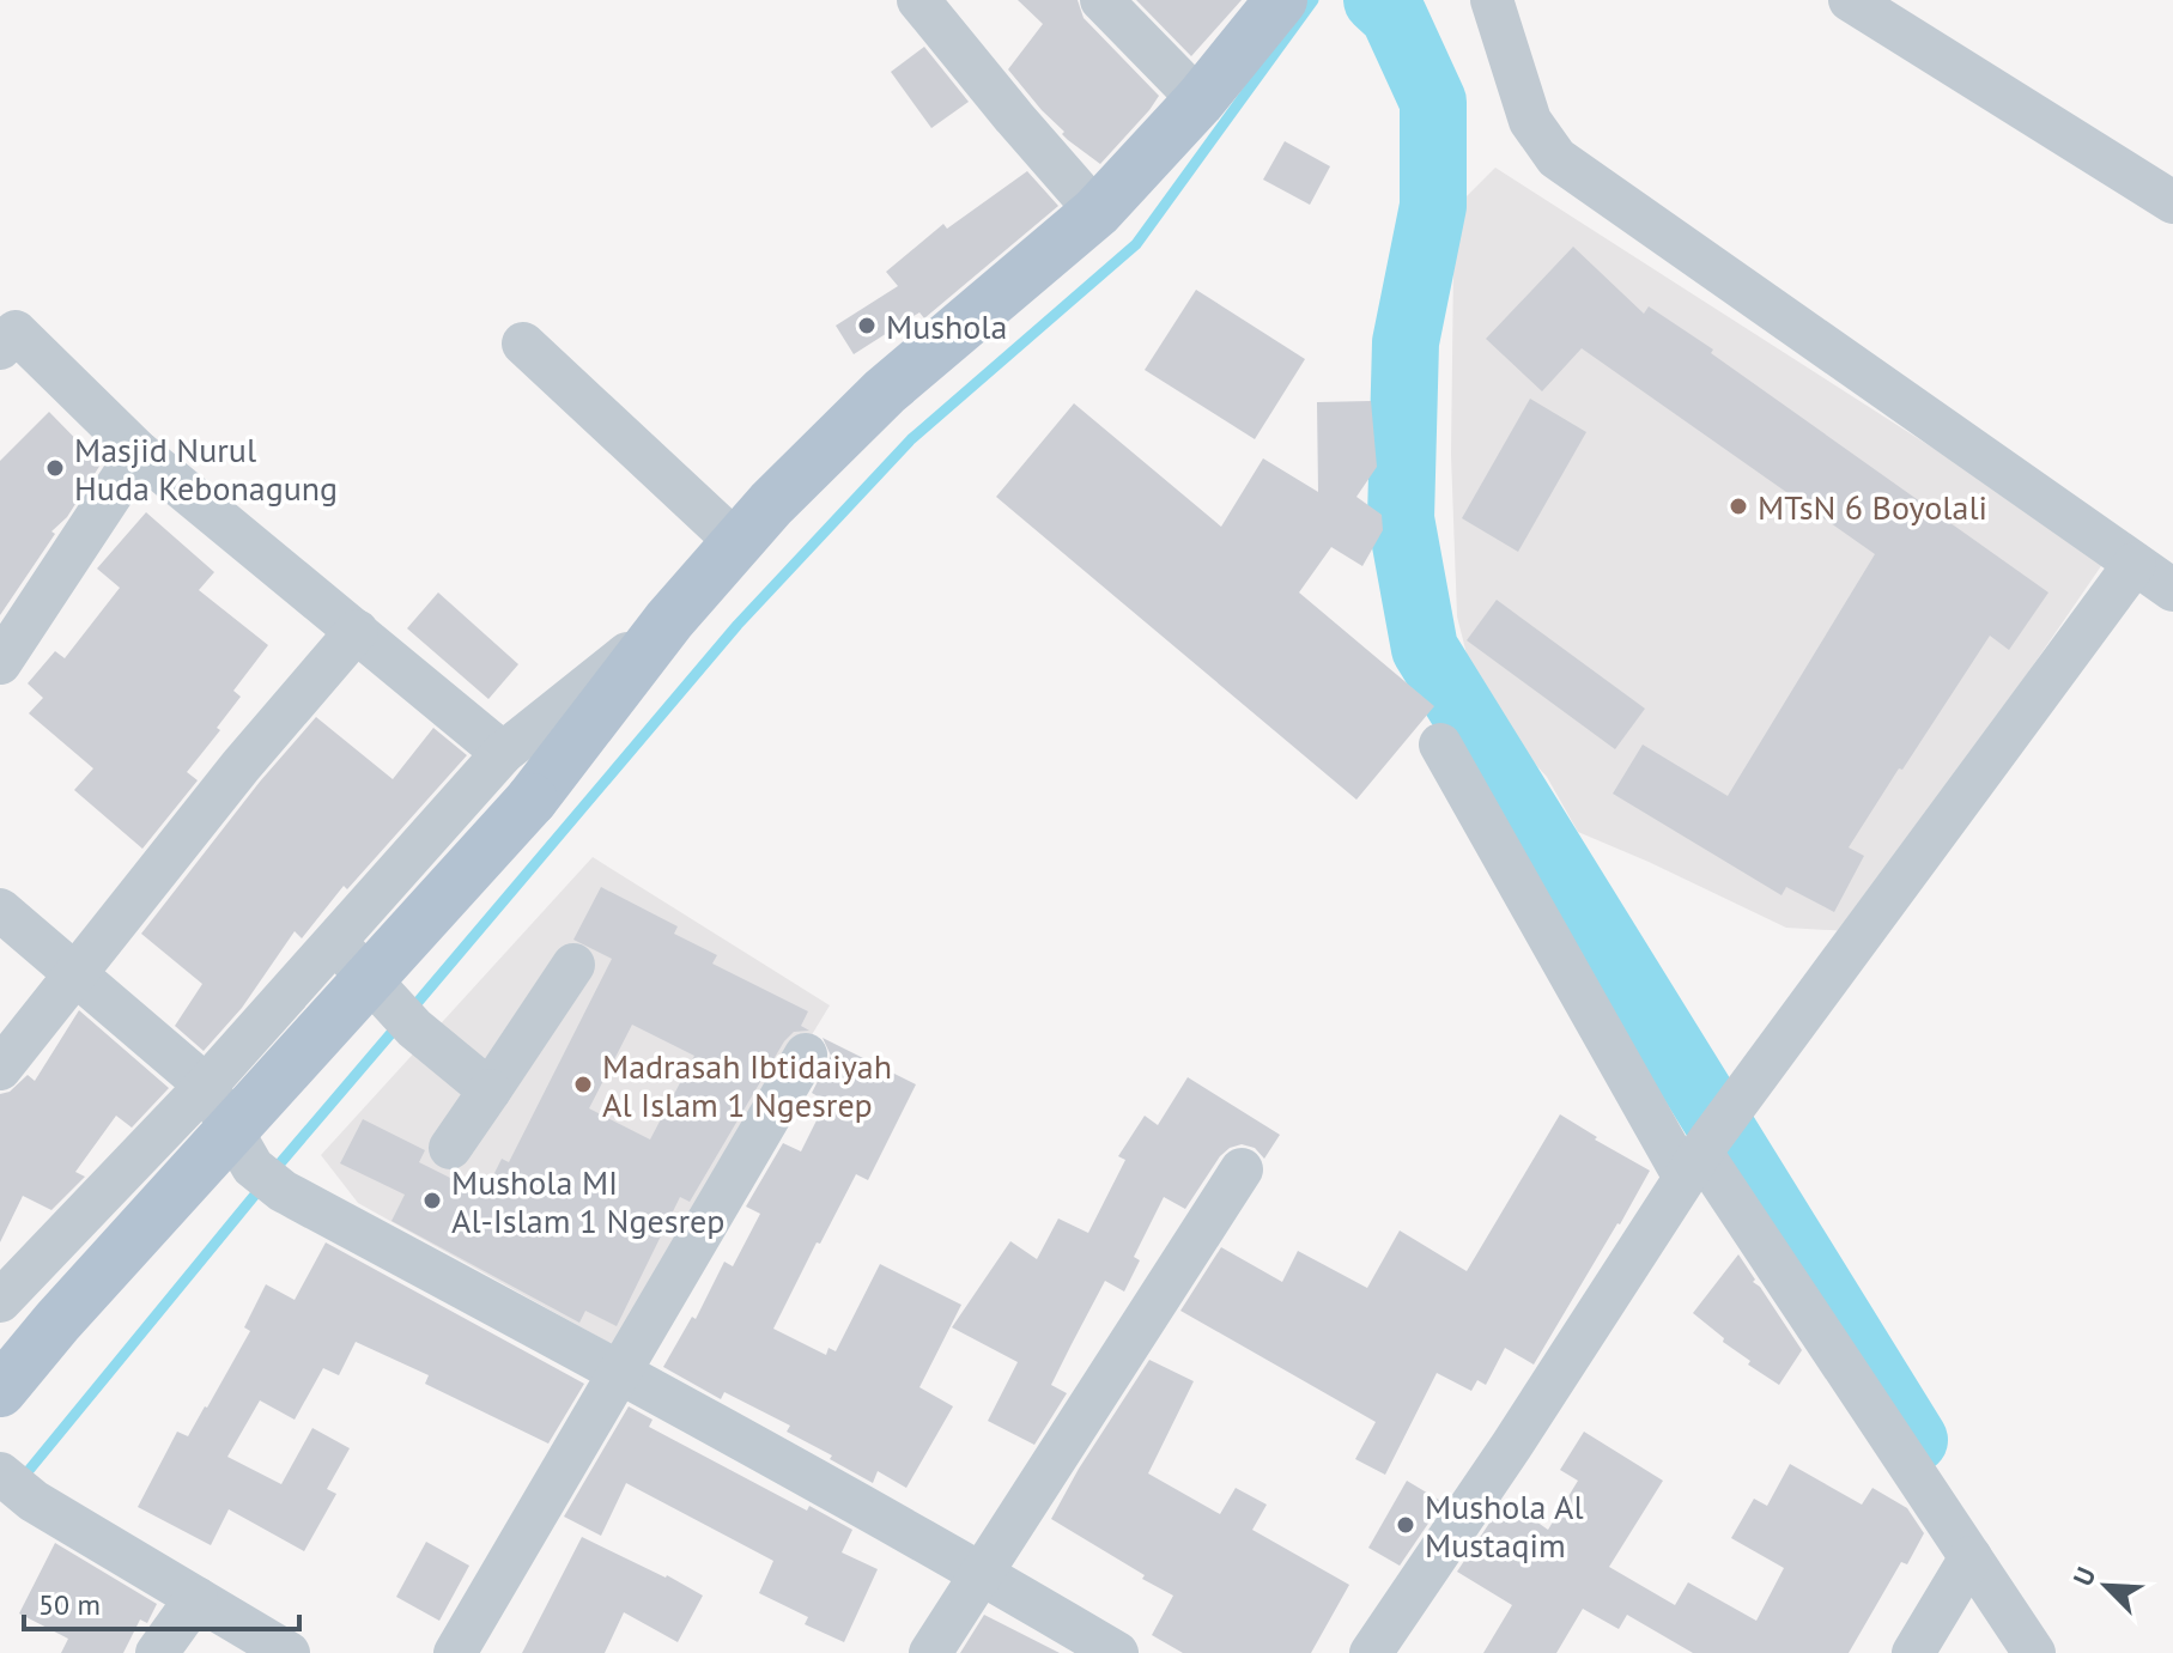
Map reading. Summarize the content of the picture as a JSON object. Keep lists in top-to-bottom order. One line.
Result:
{"places":["Mushola","Masjid Nurul Huda Kebonagung","MTsN 6 Boyolali","Madrasah Ibtidaiyah Al Islam 1 Ngesrep","Mushola MI Al-Islam 1 Ngesrep","Mushola Al Mustaqim"],"scale_bar":"50 m","north":"top left"}
